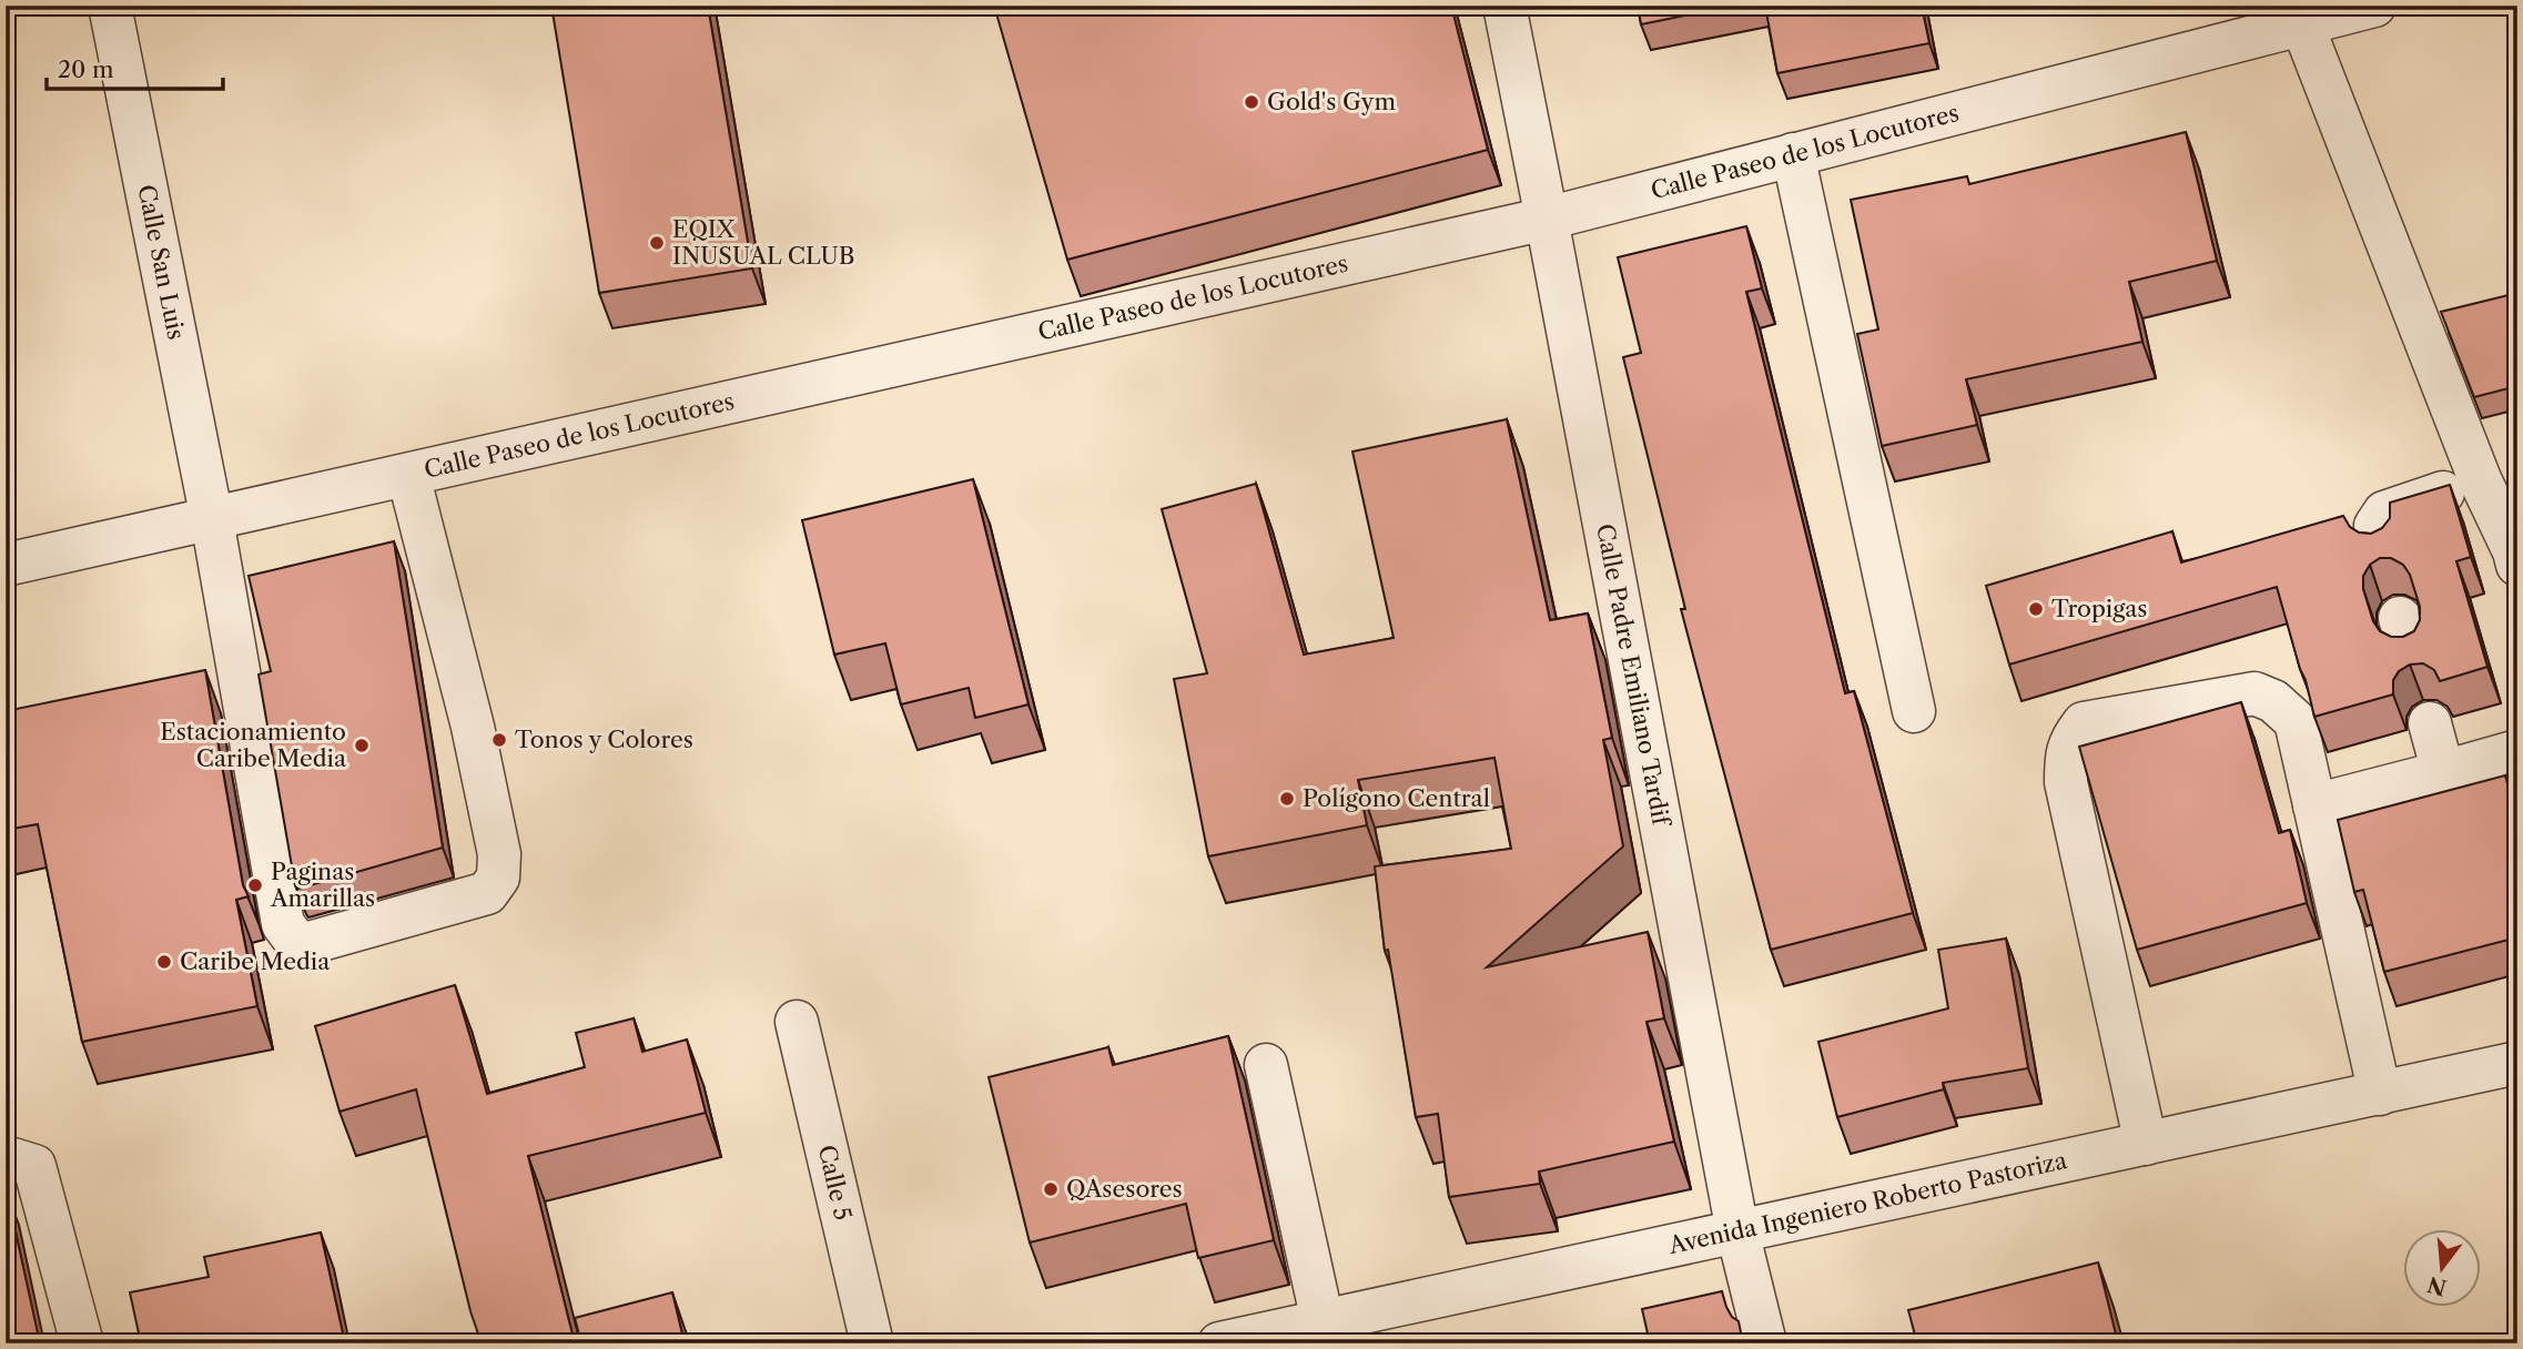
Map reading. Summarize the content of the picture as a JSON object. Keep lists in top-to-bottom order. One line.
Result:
{"streets":{"street":["Calle Paseo de los Locutores","Calle San Luis","Calle Padre Emiliano Tardif","Calle 5","Avenida Ingeniero Roberto Pastoriza"]},"crossings":[["Calle Paseo de los Locutores","Calle San Luis"],["Calle Paseo de los Locutores","Calle Padre Emiliano Tardif"],["Calle Padre Emiliano Tardif","Avenida Ingeniero Roberto Pastoriza"]],"places":["Gold's Gym","EQIX INUSUAL CLUB","Tropigas","Tonos y Colores","Estacionamiento Caribe Media","Polígono Central","Paginas Amarillas","Caribe Media","QAsesores"],"scale_bar":"20 m","north":"bottom"}
